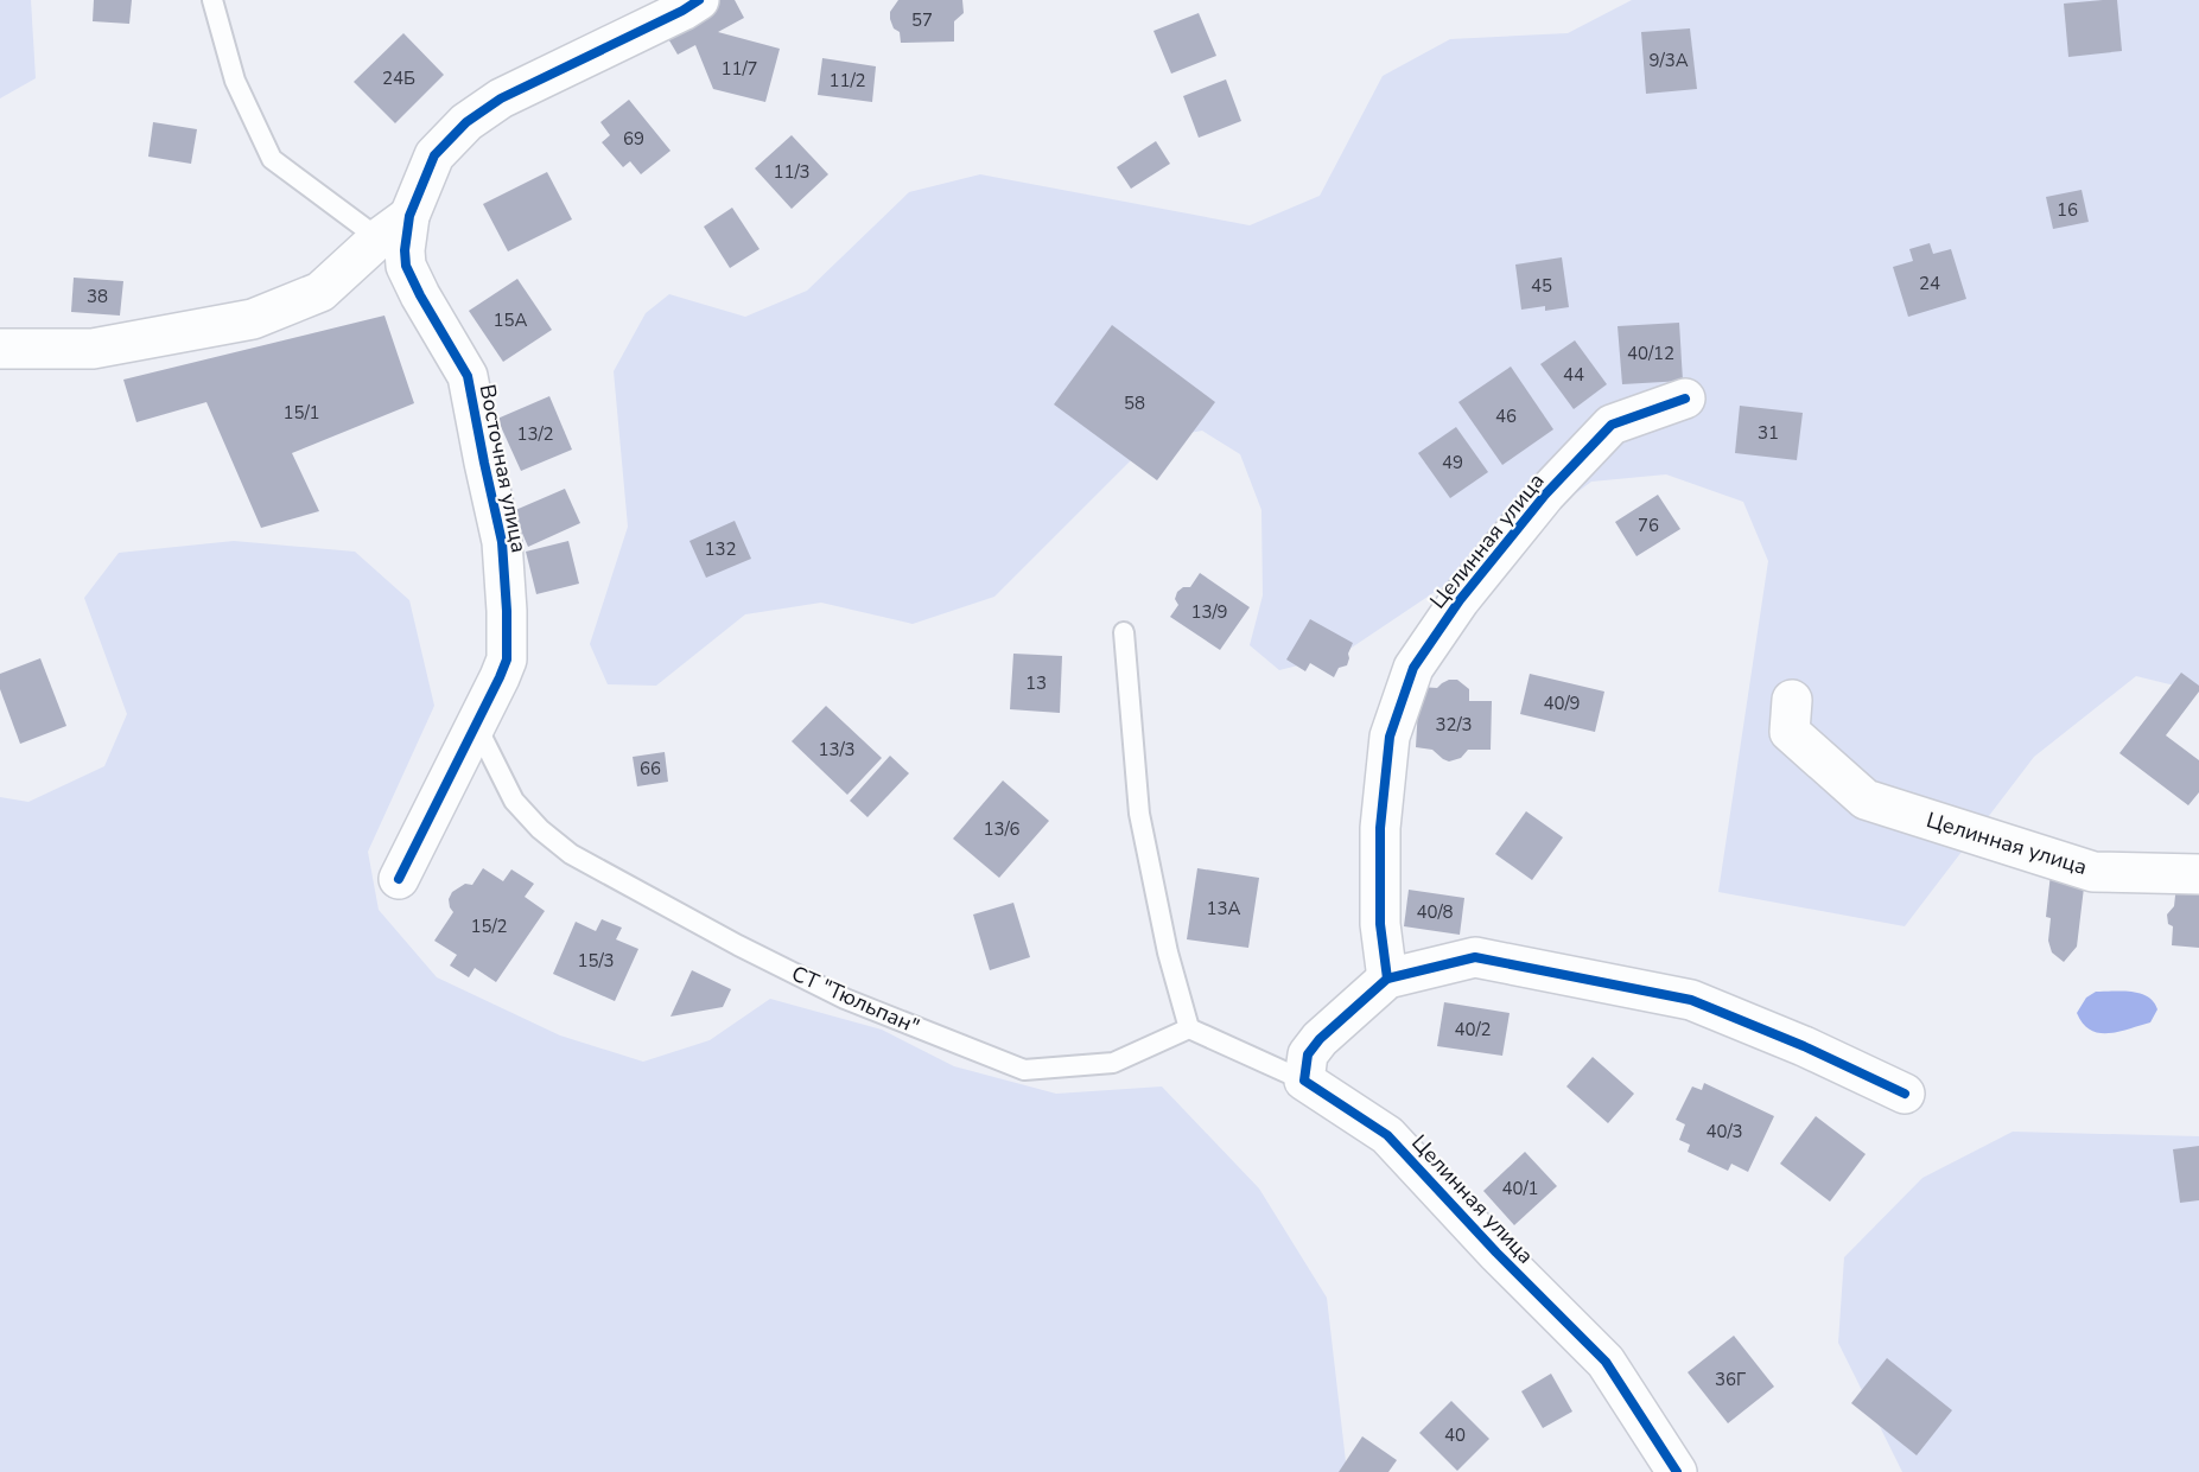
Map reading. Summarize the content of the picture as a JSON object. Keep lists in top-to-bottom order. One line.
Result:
{"streets":{"street":["Восточная улица","Целинная улица"],"lane":["СТ \"Тюльпан\""]},"crossings":[["Восточная улица","СТ \"Тюльпан\""]],"house_numbers":["57","9/3А","11/7","24Б","11/2","69","11/3","16","24","45","38","15А","40/12","44","58","15/1","46","31","13/2","49","76","132","13/9","13","40/9","32/3","13/3","66","13/6","13А","40/8","15/2","15/3","40/2","40/3","40/1","36Г","40"]}
